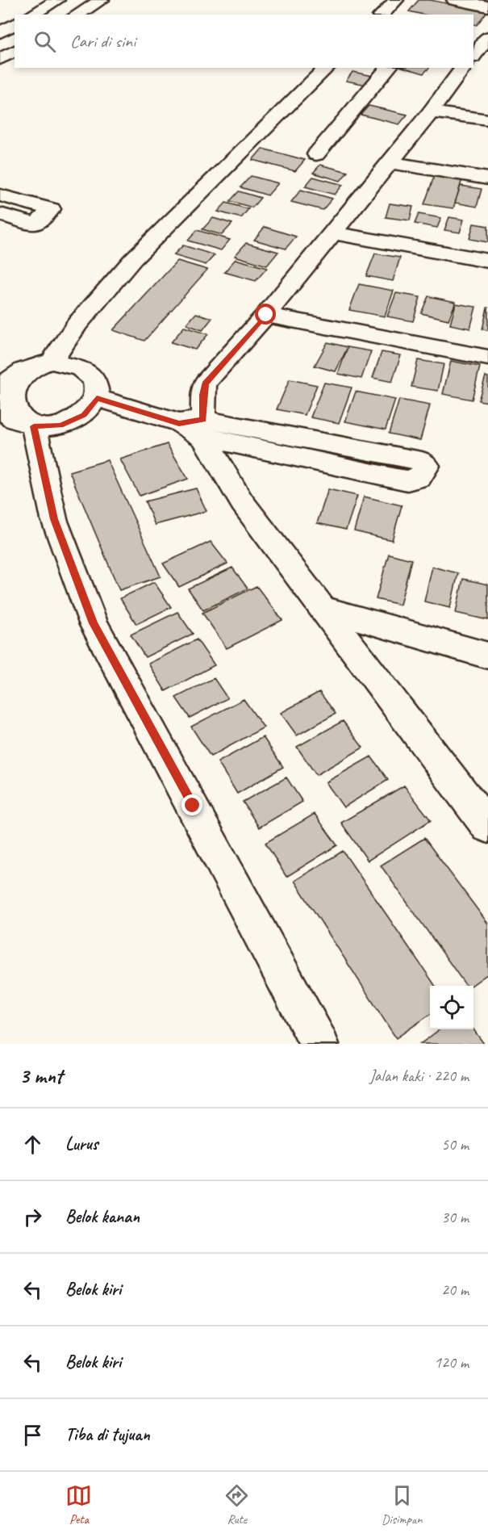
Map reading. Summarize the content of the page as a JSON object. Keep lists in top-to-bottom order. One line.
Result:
{"page":{"search":"Cari di sini","heading":["3 mnt","Jalan kaki · 220 m"],"list":[["Lurus","50 m"],["Belok kanan","30 m"],["Belok kiri","20 m"],["Belok kiri","120 m"],"Tiba di tujuan"],"nav":["Peta","Rute","Disimpan"]}}
